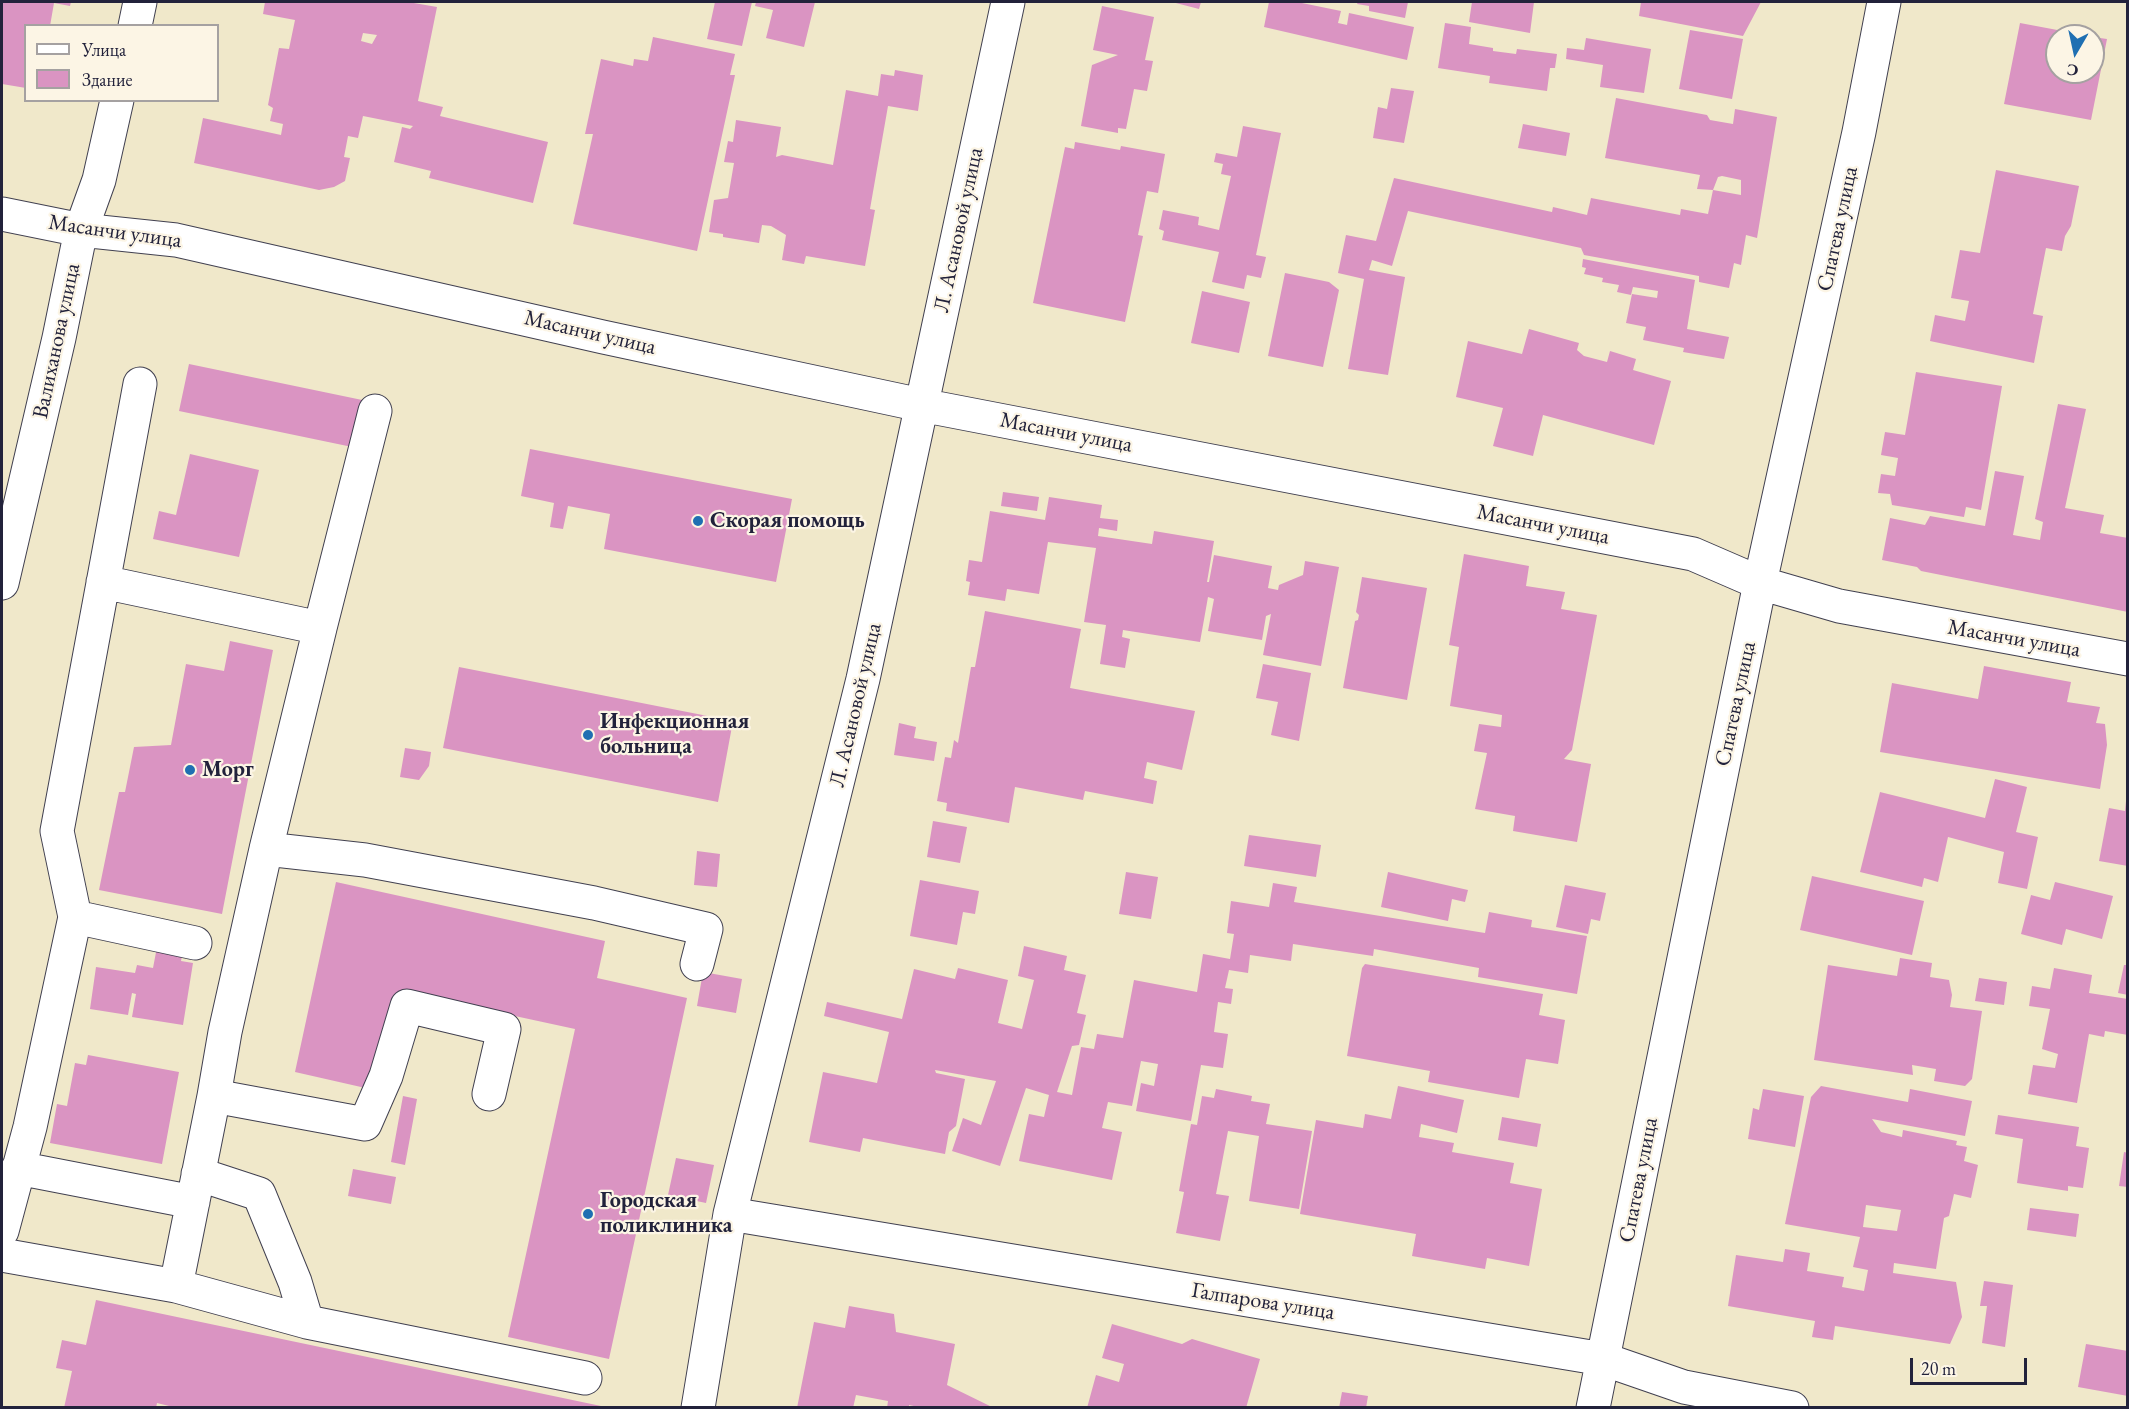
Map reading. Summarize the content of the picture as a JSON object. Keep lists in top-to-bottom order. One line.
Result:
{"streets":{"street":["Спатева улица","Л. Асановой улица","Масанчи улица","Валиханова улица","Галпарова улица"]},"crossings":[["Спатева улица","Масанчи улица"],["Спатева улица","Галпарова улица"],["Л. Асановой улица","Масанчи улица"],["Л. Асановой улица","Галпарова улица"],["Масанчи улица","Валиханова улица"]],"places":["Скорая помощь","Инфекционная больница","Морг","Городская поликлиника"],"legend":["Улица","Здание"],"scale_bar":"20 m","north":"bottom"}
